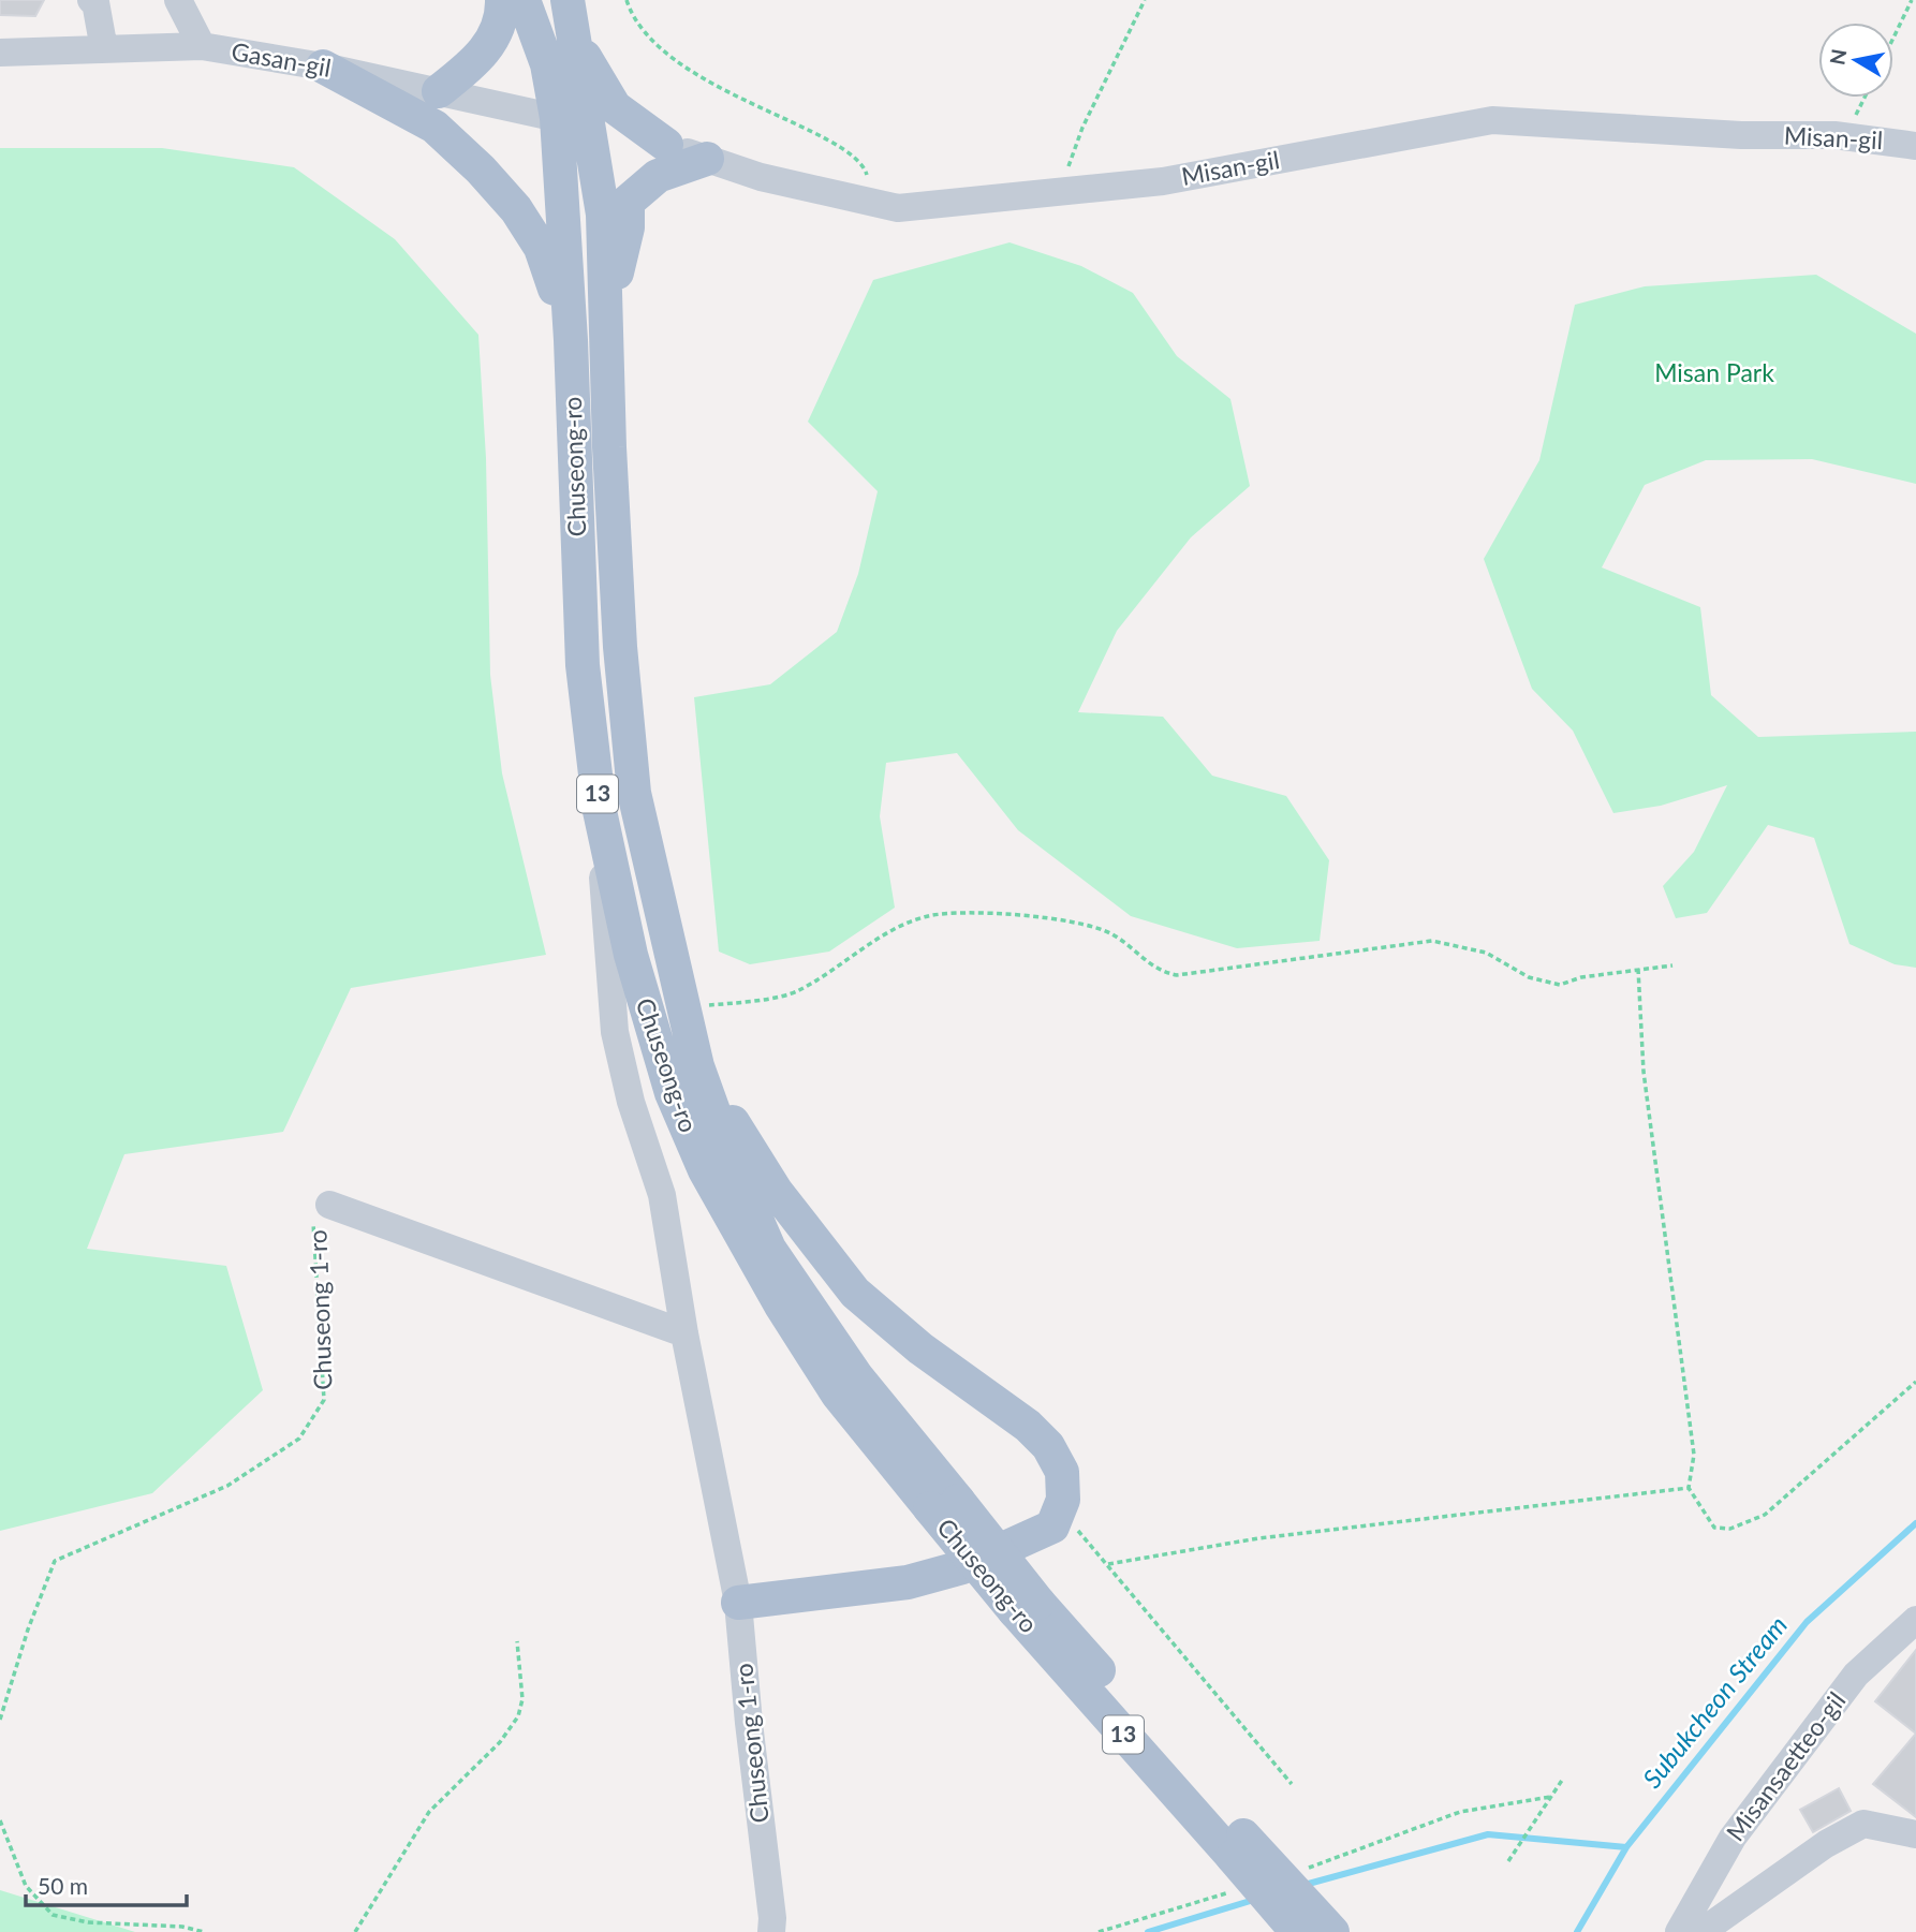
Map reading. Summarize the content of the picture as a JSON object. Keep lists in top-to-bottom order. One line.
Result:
{"streets":{"main road":["Chuseong-ro","13"],"street":["Gasan-gil","Misan-gil","Chuseong 1-ro","Misansaetteo-gil"]},"crossings":[["Gasan-gil","Misan-gil"],["Gasan-gil","Chuseong-ro"],["Misan-gil","Chuseong-ro"],["Chuseong-ro","Chuseong 1-ro"]],"water":["Subukcheon Stream"],"parks":["Misan Park"],"scale_bar":"50 m","north":"left"}
